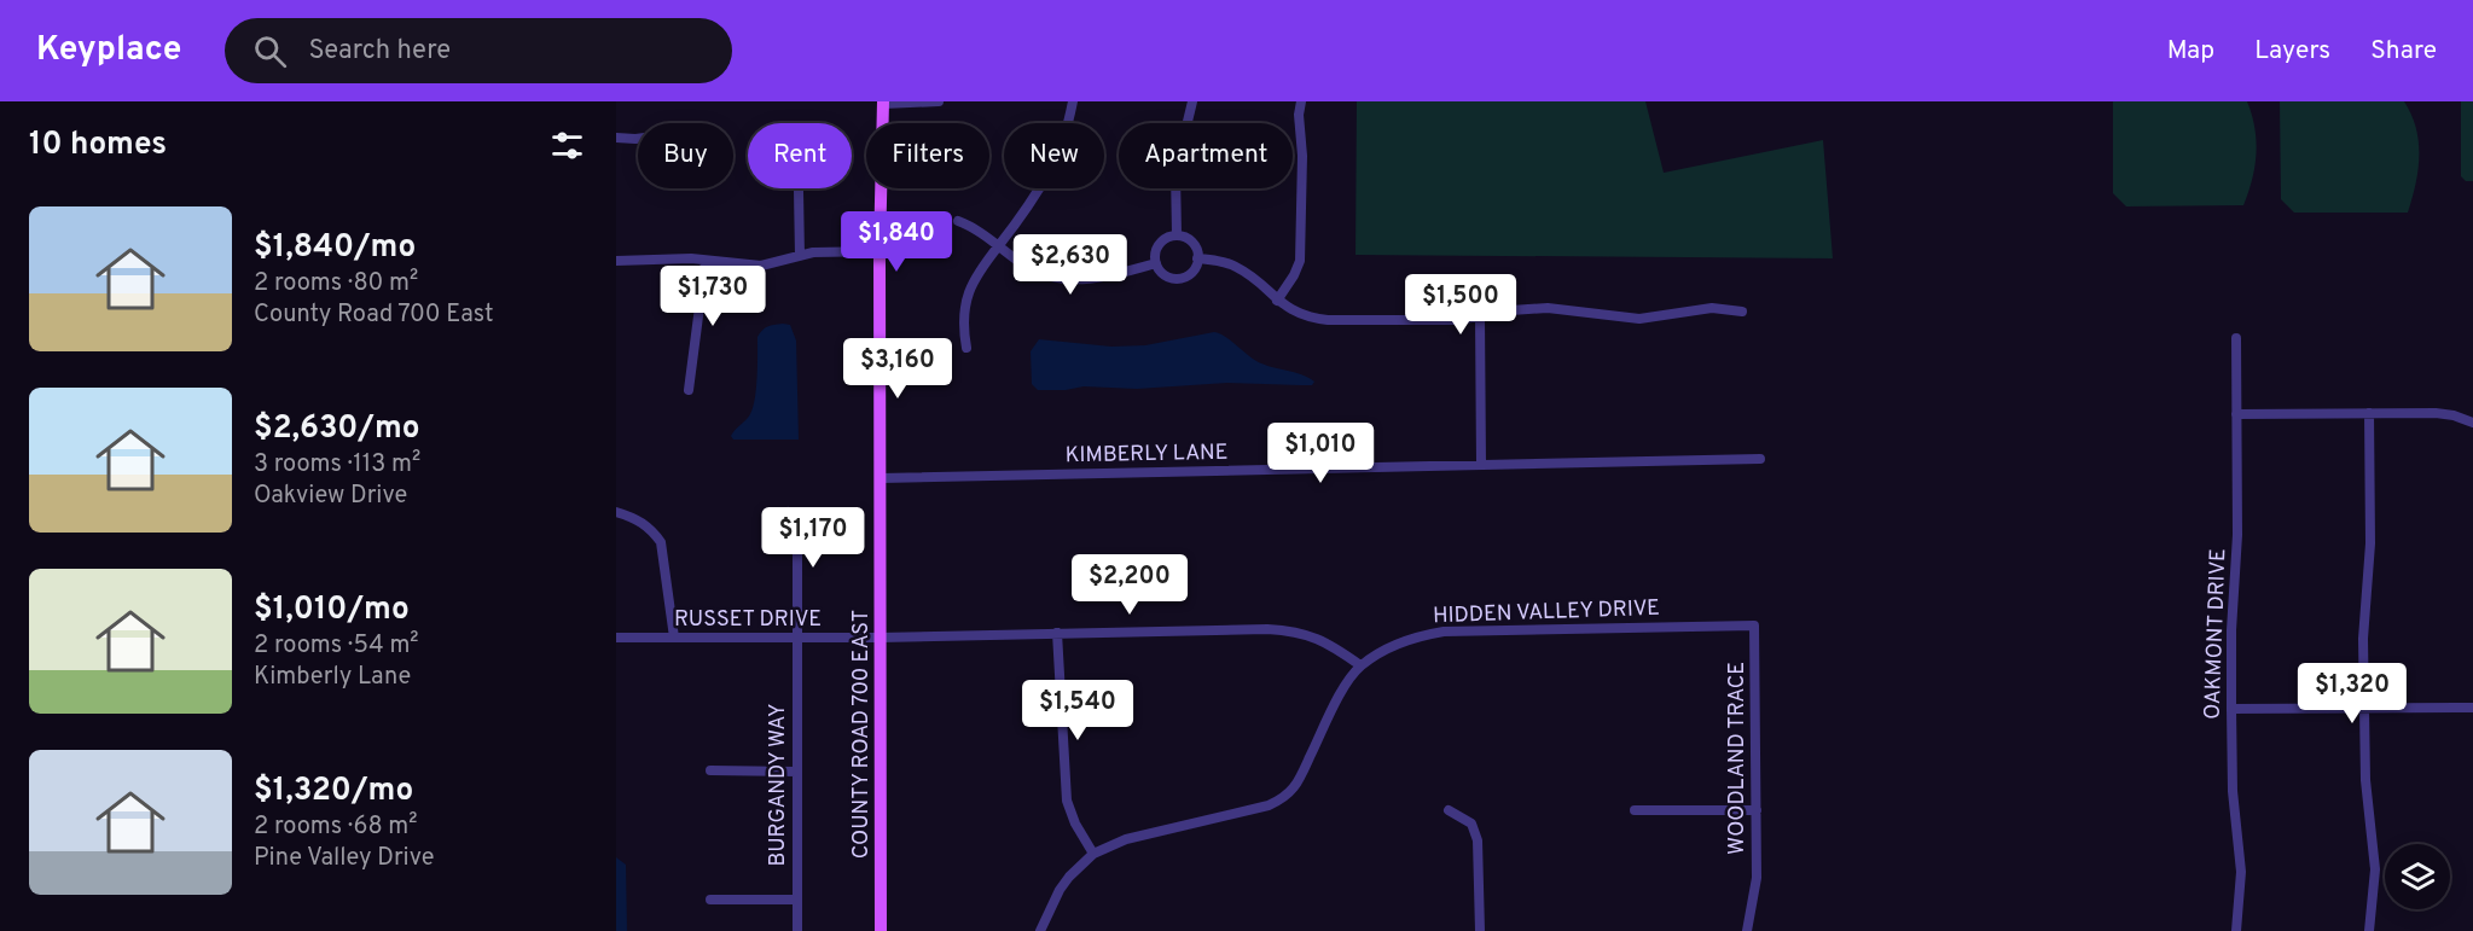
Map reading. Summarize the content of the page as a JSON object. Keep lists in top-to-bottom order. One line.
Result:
{"streets":{"main road":["COUNTY ROAD 700 EAST"],"street":["KIMBERLY LANE","HIDDEN VALLEY DRIVE","RUSSET DRIVE","OAKMONT DRIVE","WOODLAND TRACE","BURGANDY WAY"]},"crossings":[["KIMBERLY LANE","COUNTY ROAD 700 EAST"],["HIDDEN VALLEY DRIVE","RUSSET DRIVE"],["HIDDEN VALLEY DRIVE","WOODLAND TRACE"],["RUSSET DRIVE","COUNTY ROAD 700 EAST"],["RUSSET DRIVE","BURGANDY WAY"]],"page":{"header":"Keyplace","search":"Search here","nav":["Map","Layers","Share"],"heading":"10 homes","chip":["Buy","Rent","Filters","New","Apartment"],"list":[{"name":"$1,840/mo","note":"2 rooms · 80 m² · County Road 700 East"},{"name":"$2,630/mo","note":"3 rooms · 113 m² · Oakview Drive"},{"name":"$1,010/mo","note":"2 rooms · 54 m² · Kimberly Lane"},{"name":"$1,320/mo","note":"2 rooms · 68 m² · Pine Valley Drive"}],"price":["$1,840","$2,630","$1,730","$1,500","$3,160","$1,010","$1,170","$2,200","$1,320","$1,540"]}}
